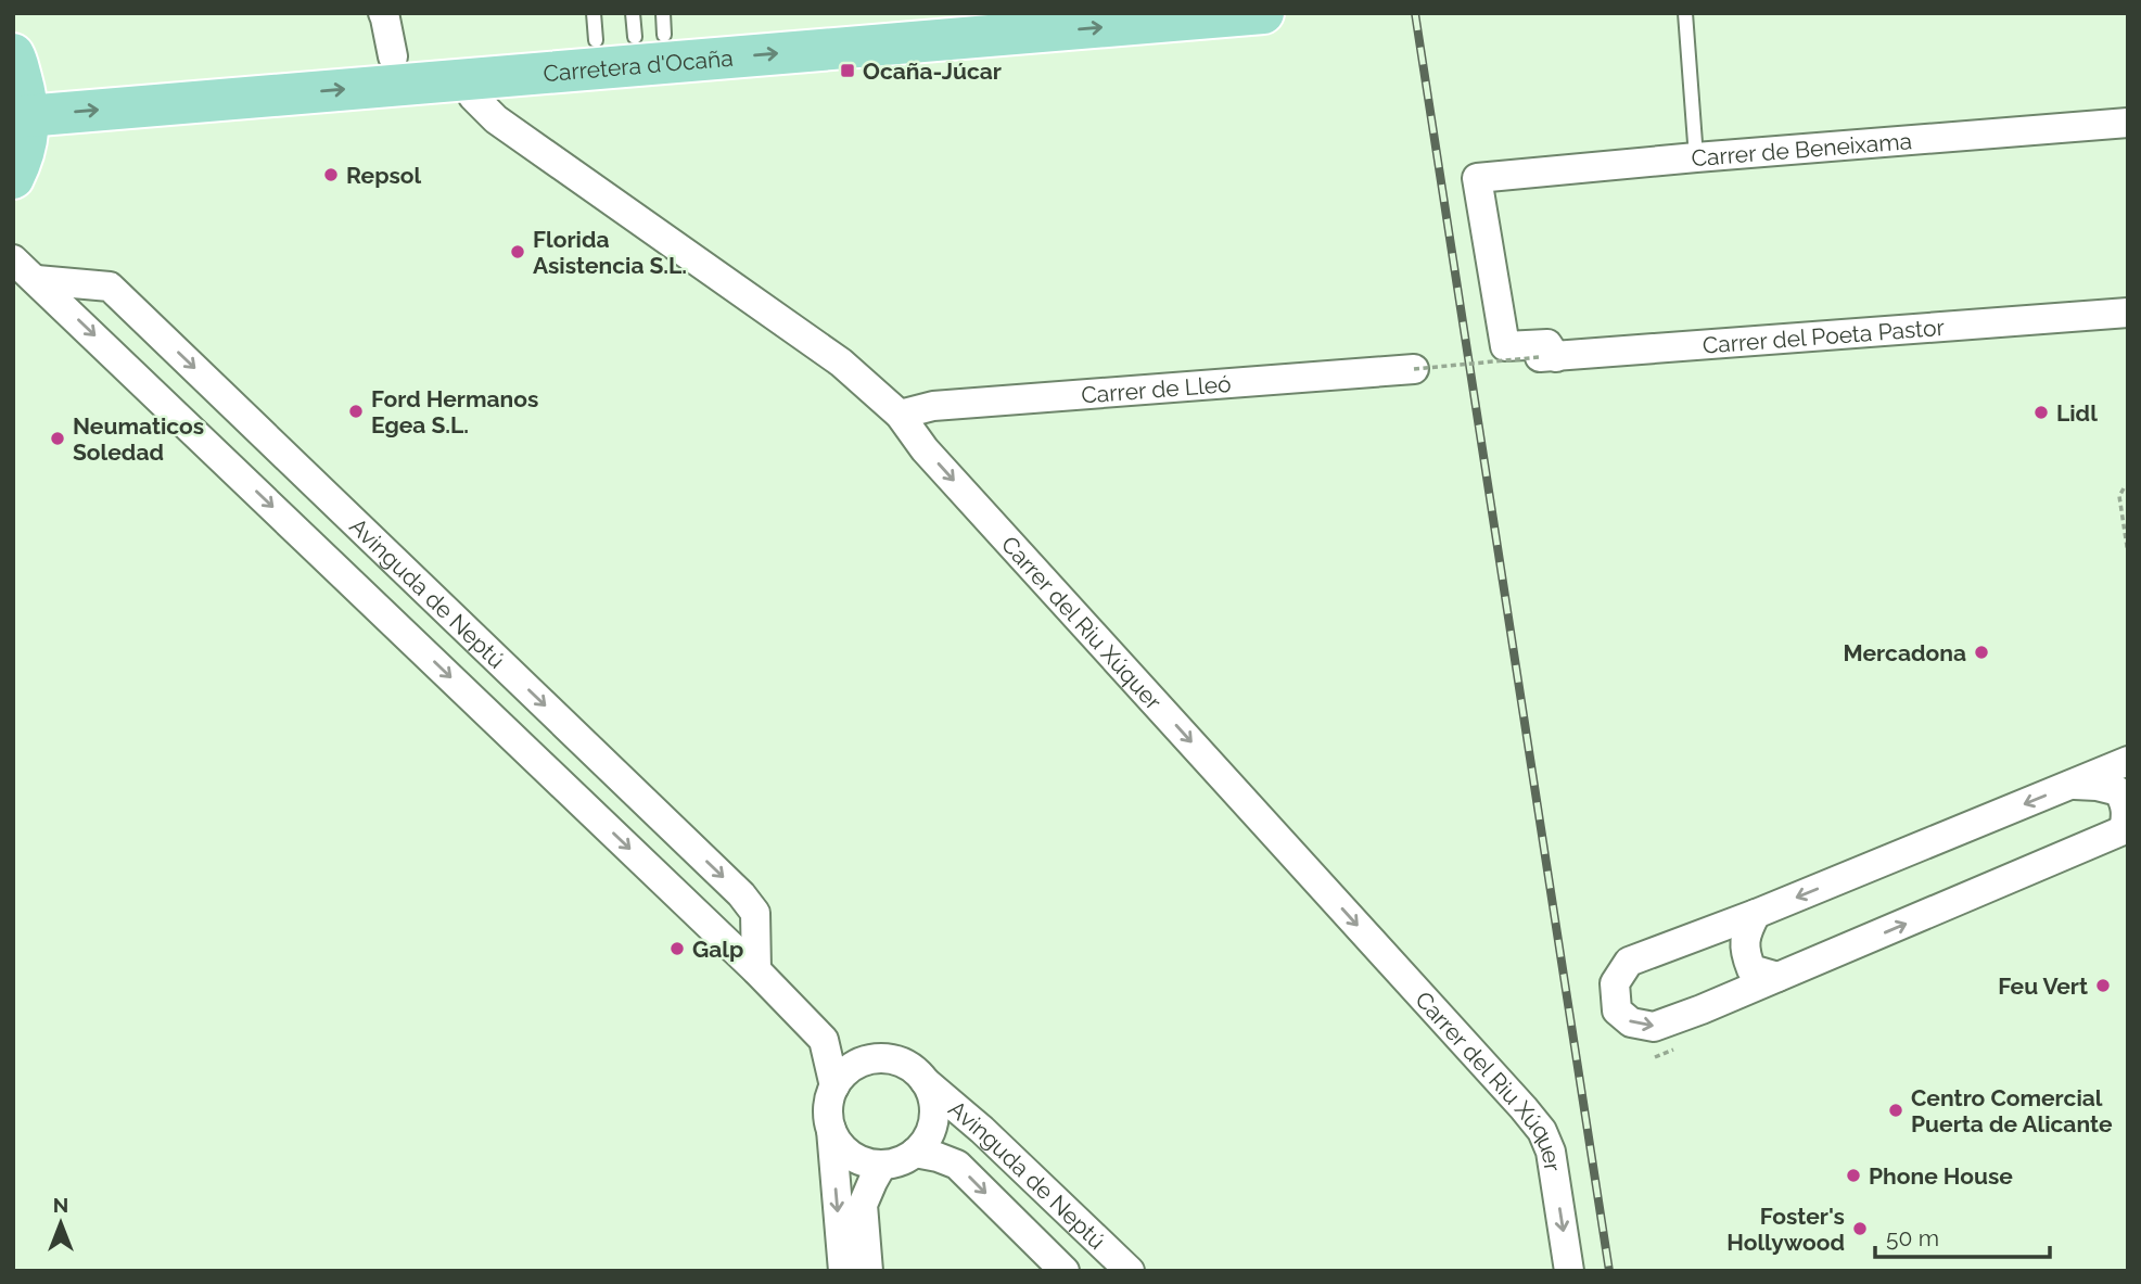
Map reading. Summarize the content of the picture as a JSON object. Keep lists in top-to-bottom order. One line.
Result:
{"streets":{"main road":["Carretera d'Ocaña"],"street":["Carrer de Beneixama","Carrer del Poeta Pastor","Carrer de Lleó","Avinguda de Neptú","Carrer del Riu Xúquer"]},"crossings":[["Carretera d'Ocaña","Carrer del Riu Xúquer"],["Carrer de Beneixama","Carrer del Poeta Pastor"],["Carrer de Lleó","Carrer del Riu Xúquer"]],"one_way":["Avinguda de Neptú","Carrer del Riu Xúquer"],"places":{"transit":["Ocaña-Júcar"],"other":["Repsol","Florida Asistencia S.L.","Ford Hermanos Egea S.L.","Lidl","Neumaticos Soledad","Mercadona","Galp","Feu Vert","Centro Comercial Puerta de Alicante","Phone House","Foster's Hollywood"]},"scale_bar":"50 m","north":"top"}
